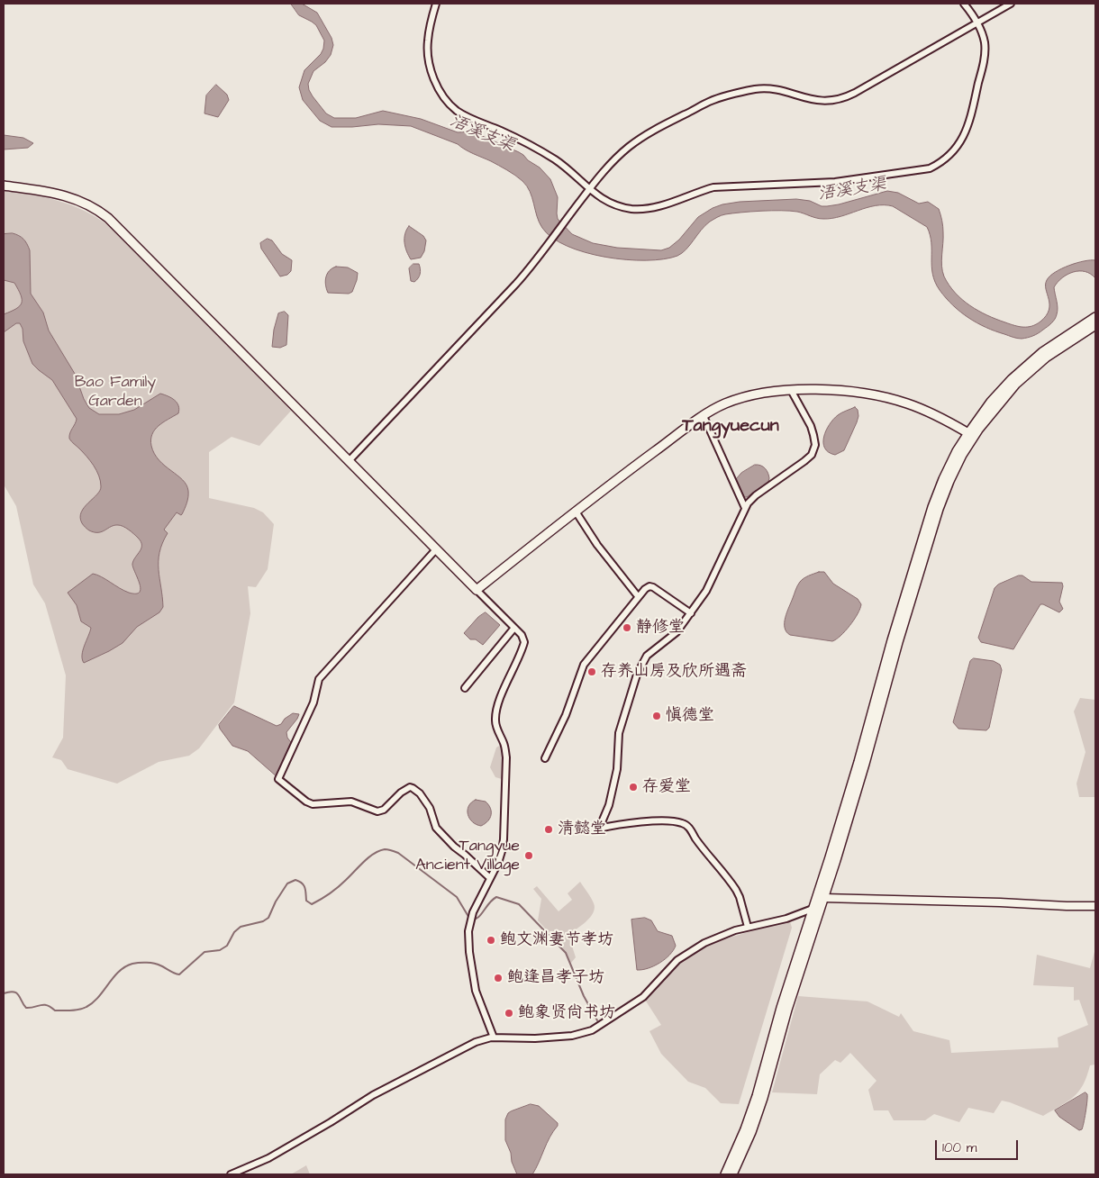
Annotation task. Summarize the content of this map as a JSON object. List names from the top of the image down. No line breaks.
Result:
{"districts":["Tangyuecun"],"water":["浯溪支渠"],"parks":["Bao Family Garden"],"places":["静修堂","存养山房及欣所遇斋","慎德堂","存爱堂","清懿堂","Tangyue Ancient Village","鲍文渊妻节孝坊","鲍逢昌孝子坊","鲍象贤尚书坊"],"scale_bar":"100 m"}
